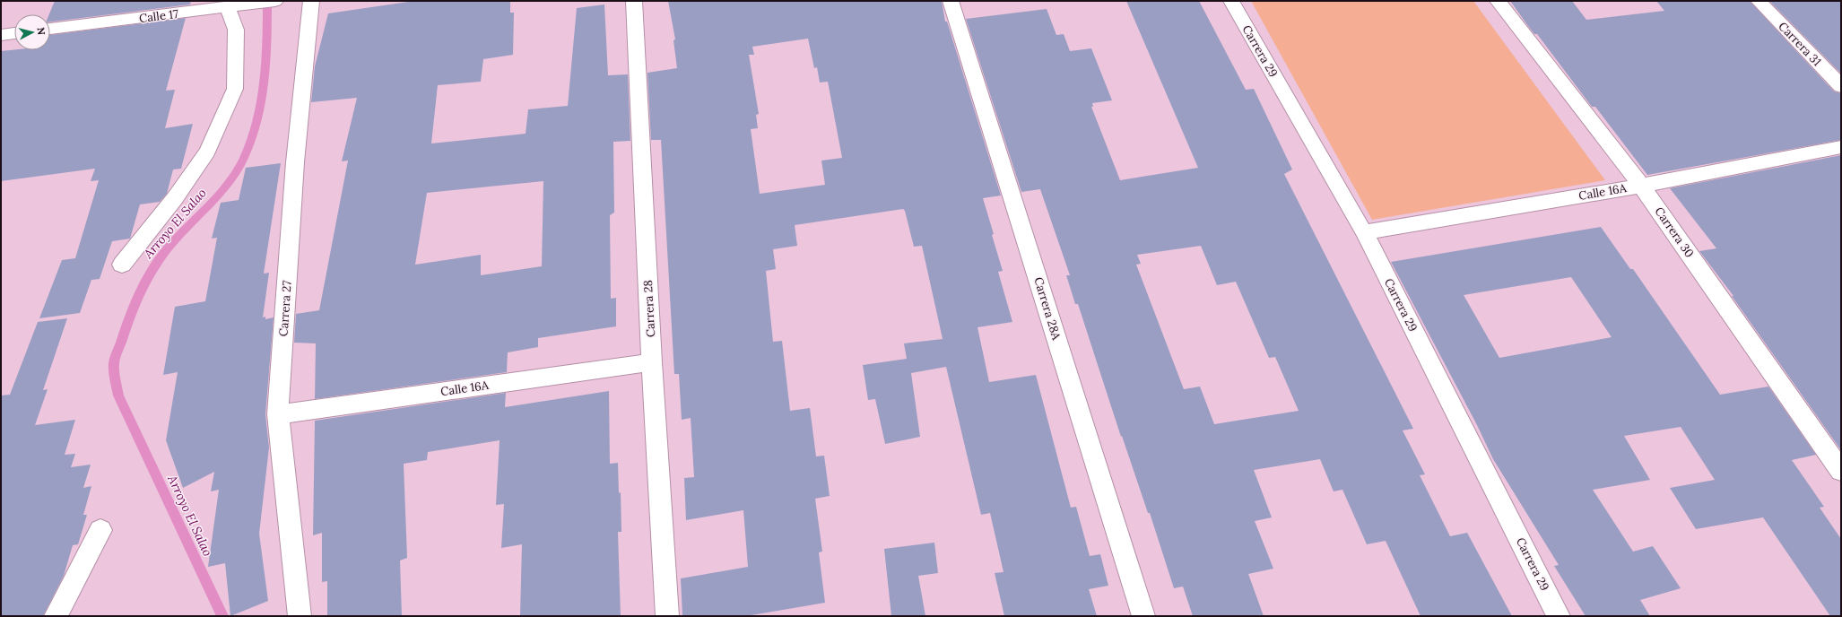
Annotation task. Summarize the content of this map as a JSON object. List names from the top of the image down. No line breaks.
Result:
{"streets":{"street":["Calle 17","Carrera 31","Carrera 29","Calle 16A","Carrera 30","Carrera 27","Carrera 28","Carrera 28A"]},"crossings":[["Carrera 29","Calle 16A"],["Calle 16A","Carrera 30"],["Calle 16A","Carrera 27"],["Calle 16A","Carrera 28"]],"water":["Arroyo El Salao"],"north":"right"}
